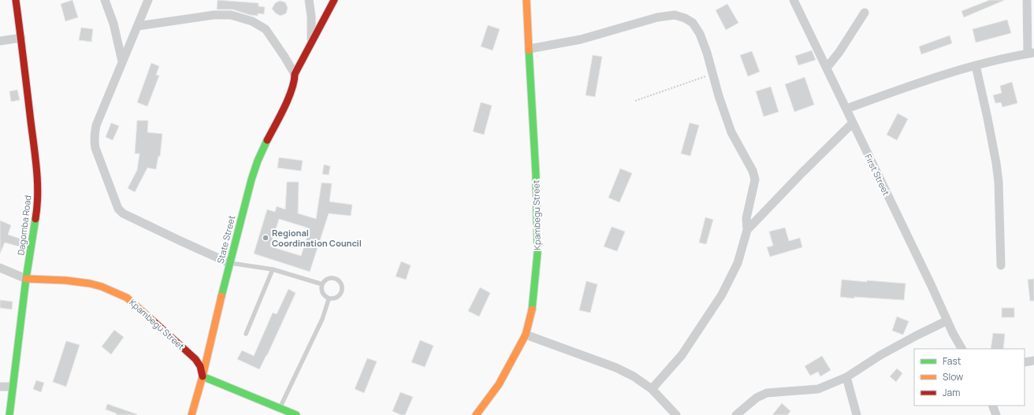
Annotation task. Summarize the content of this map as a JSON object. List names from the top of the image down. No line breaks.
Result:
{"streets":{"street":["First Street","Kpambegu Street","Dagomba Road","State Street"]},"crossings":[["Kpambegu Street","Dagomba Road"],["Kpambegu Street","State Street"]],"places":["Regional Coordination Council"],"legend":["Fast","Slow","Jam"]}
